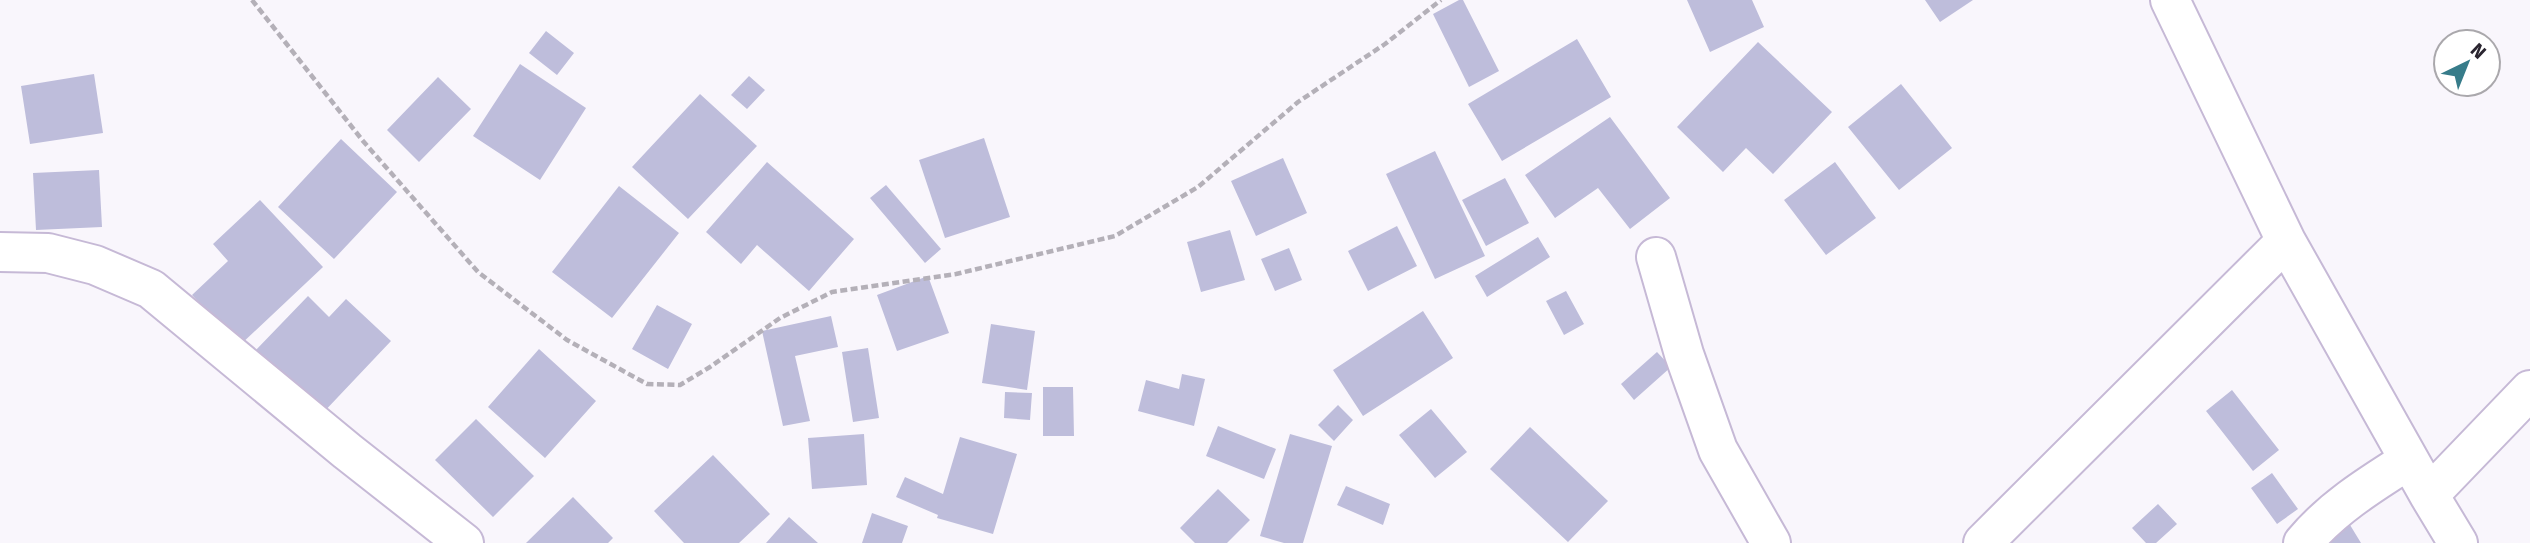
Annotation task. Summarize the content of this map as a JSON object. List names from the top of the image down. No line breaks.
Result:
{"north":"top right"}
